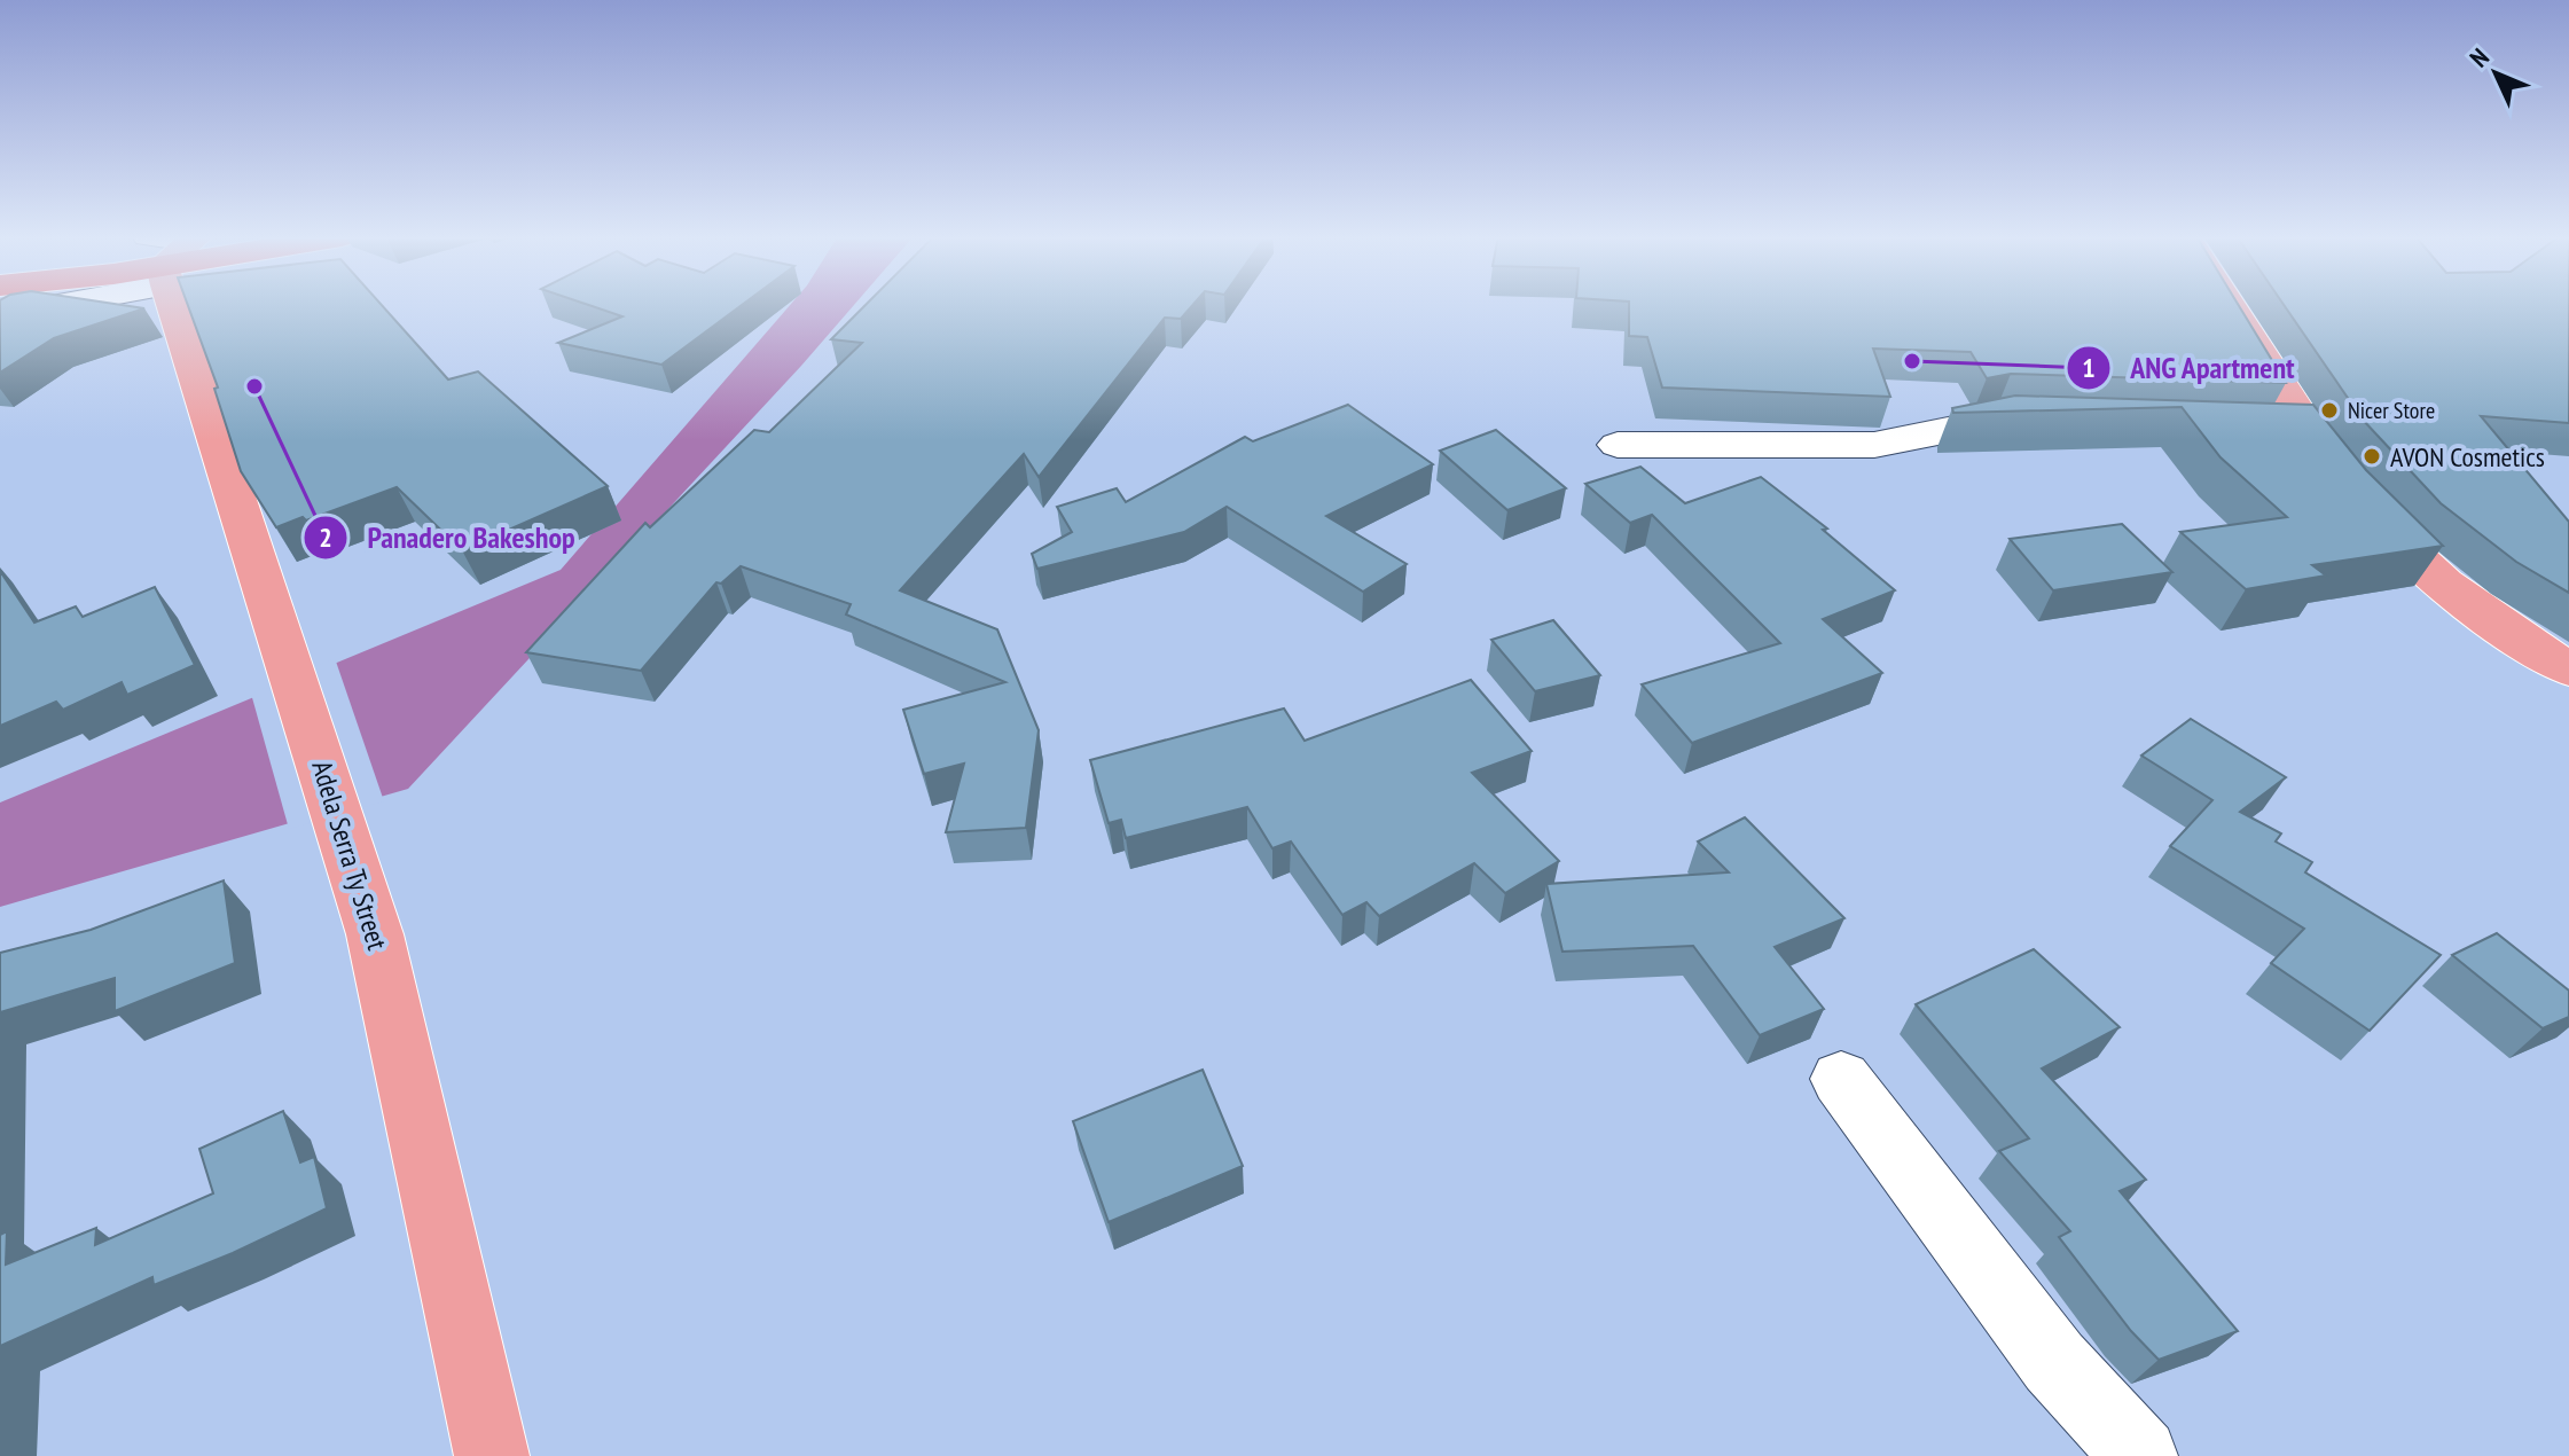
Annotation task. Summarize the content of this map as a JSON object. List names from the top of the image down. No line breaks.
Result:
{"streets":{"main road":["Adela Serra Ty Street"]},"places":["ANG Apartment","Panadero Bakeshop","Nicer Store","AVON Cosmetics"],"north":"top left"}
